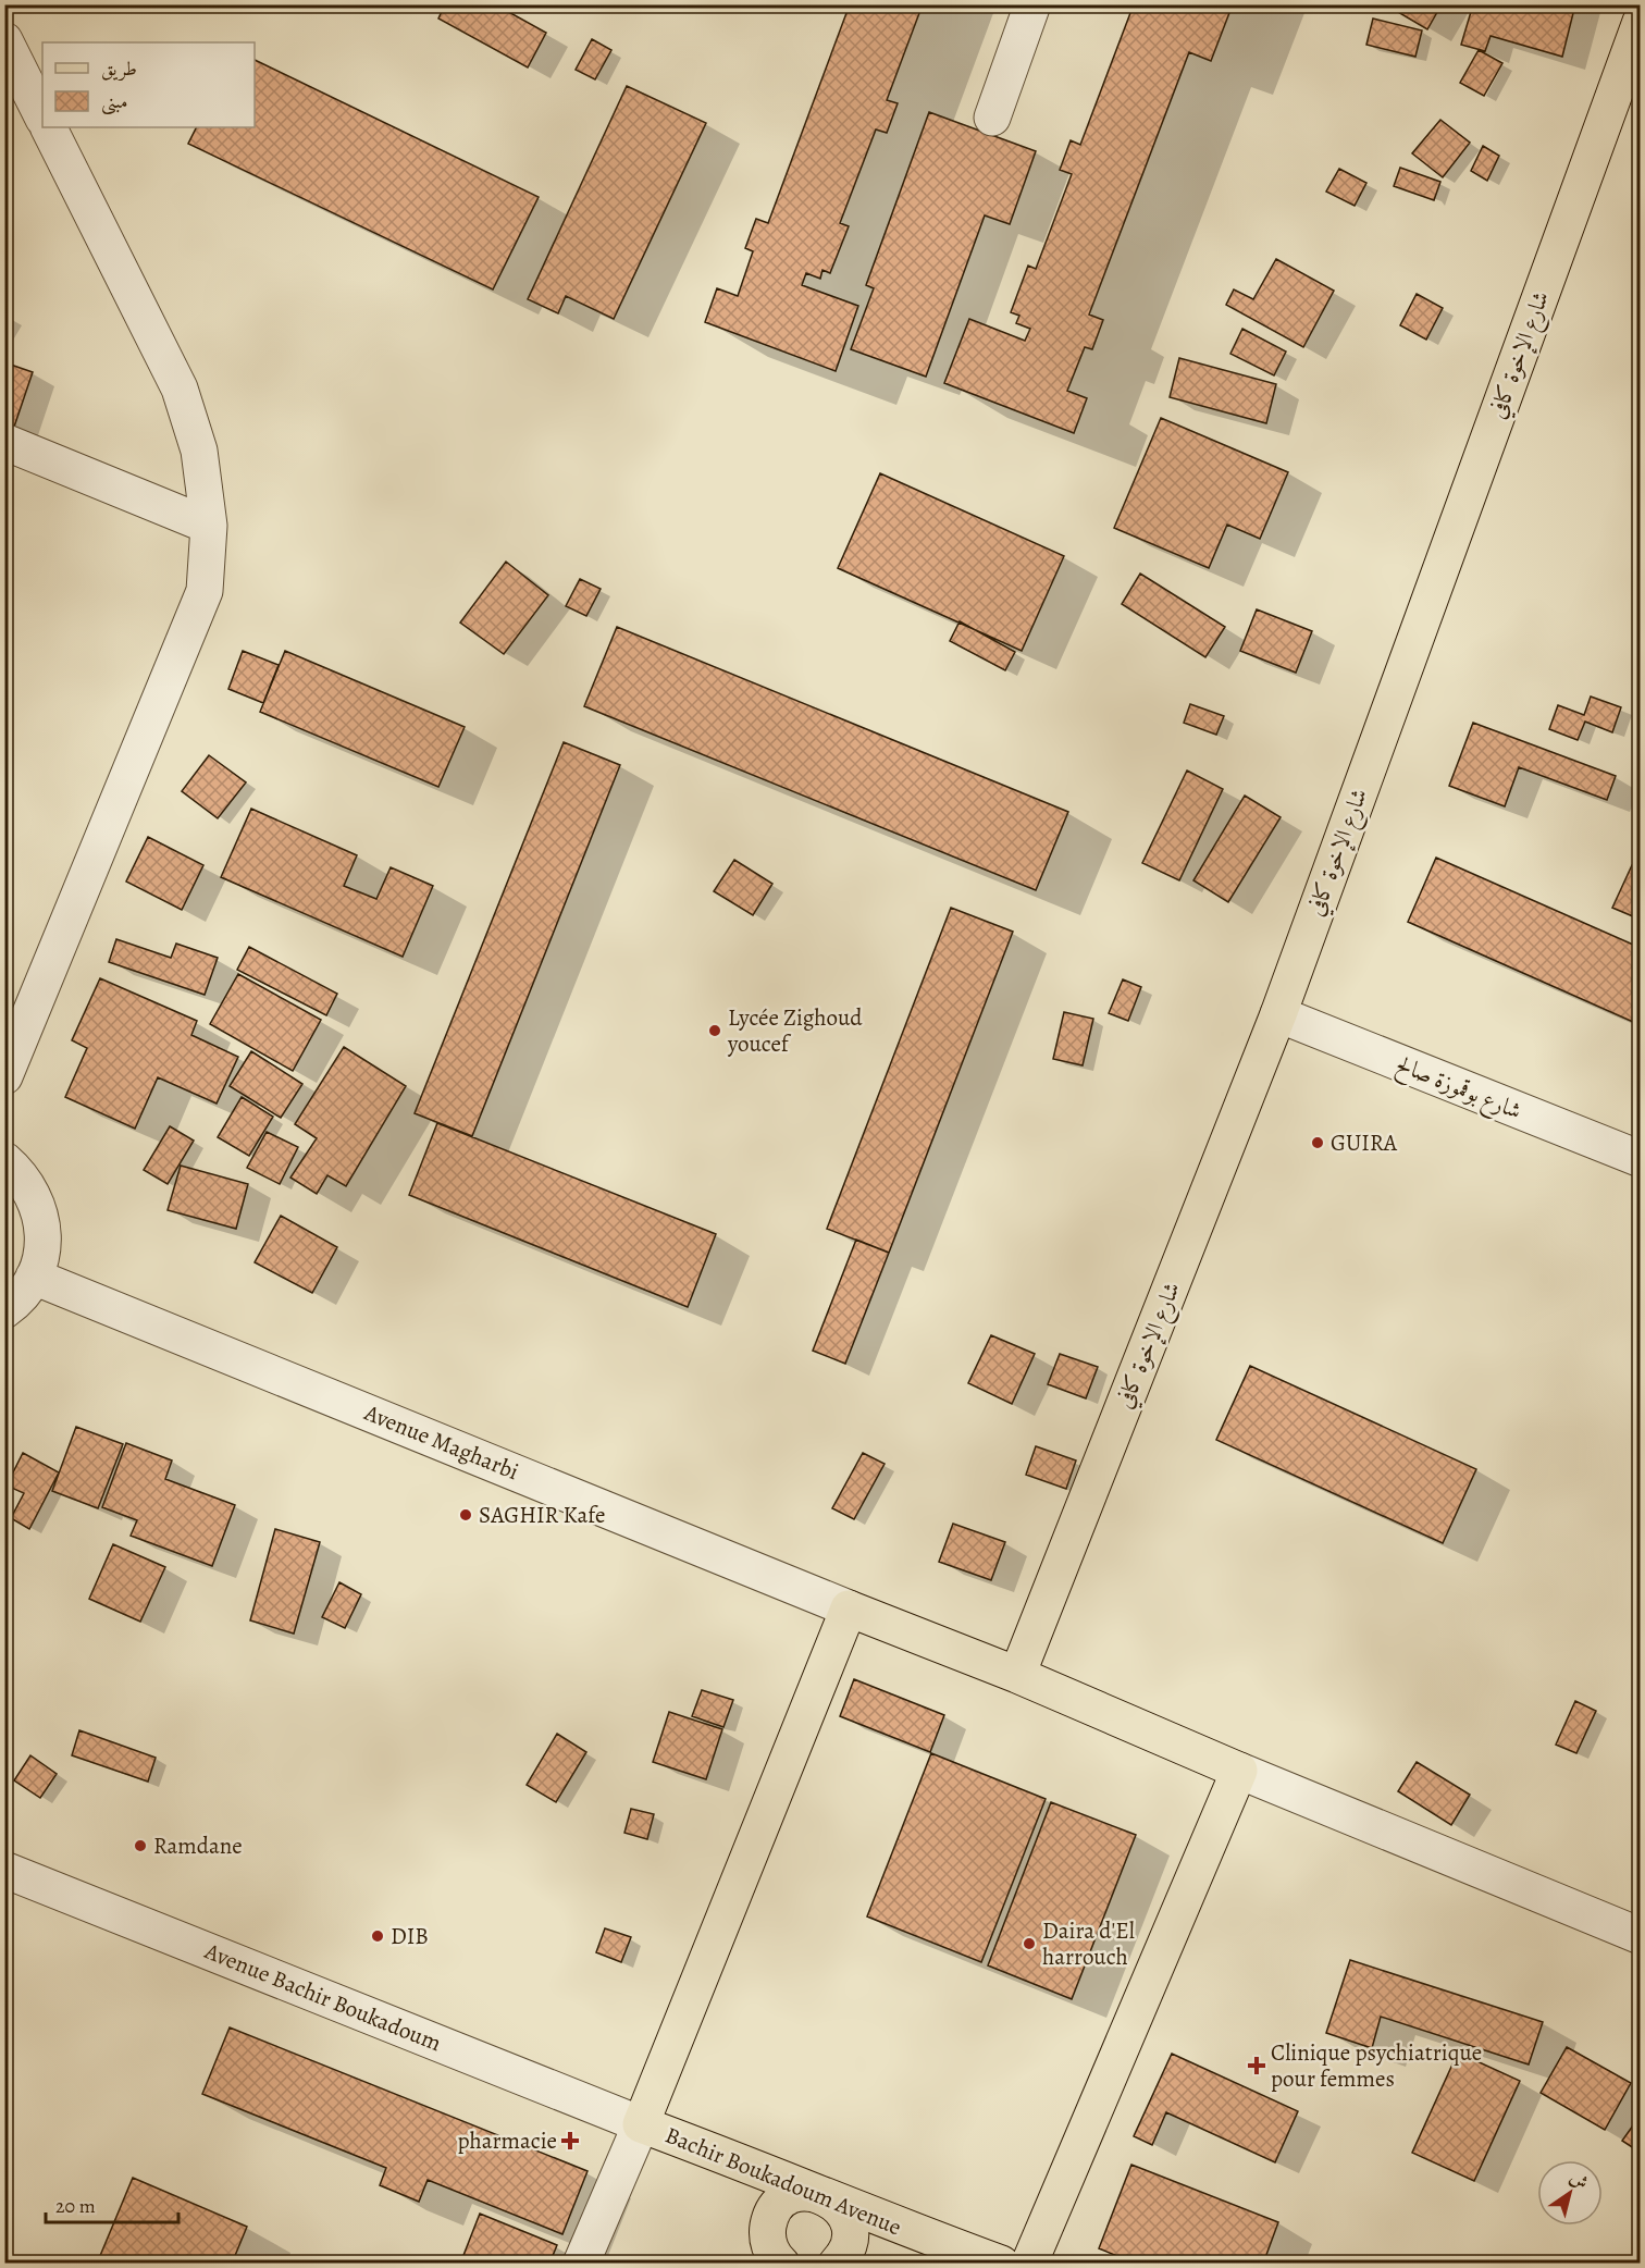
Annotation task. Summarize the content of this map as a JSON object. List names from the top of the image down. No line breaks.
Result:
{"streets":{"main road":["شارع الإخوة كافي","Bachir Boukadoum Avenue"],"street":["شارع بوقموزة صالح","Avenue Magharbi","Avenue Bachir Boukadoum"]},"crossings":[["شارع الإخوة كافي","شارع بوقموزة صالح"],["Avenue Bachir Boukadoum","Bachir Boukadoum Avenue"]],"places":{"other":["Lycée Zighoud youcef","GUIRA","SAGHIR Kafe","Ramdane","DIB","Daira d'El harrouch"],"health":["Clinique psychiatrique pour femmes","pharmacie"]},"legend":["طريق","مبنى"],"scale_bar":"20 m","north":"top right"}
